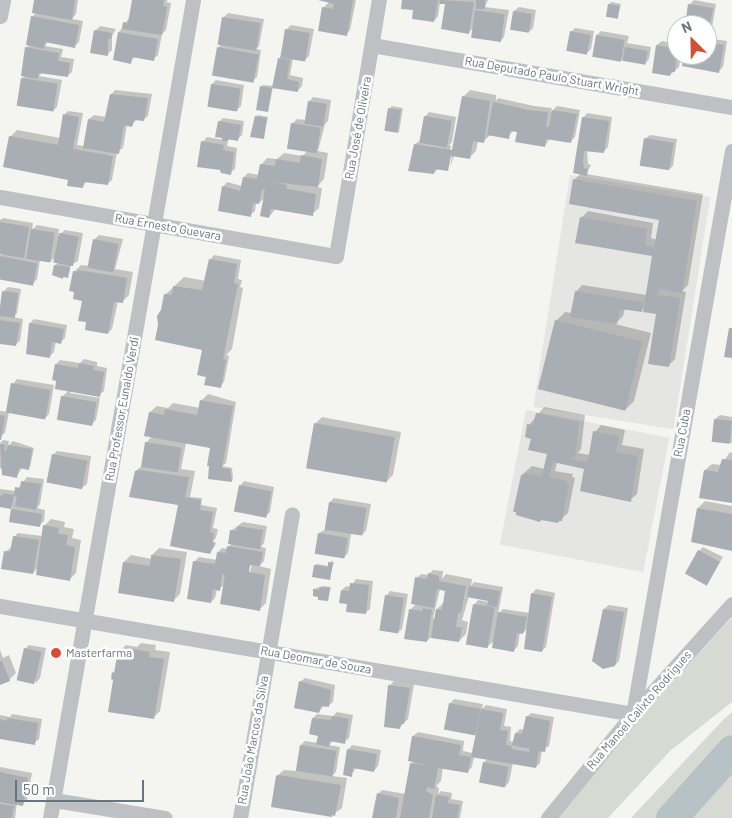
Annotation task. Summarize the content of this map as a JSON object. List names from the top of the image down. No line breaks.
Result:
{"streets":{"street":["Rua Deputado Paulo Stuart Wright","Rua José de Oliveira","Rua Ernesto Guevara","Rua Professor Eunaldo Verdi","Rua Cuba","Rua Deomar de Souza","Rua Manoel Calixto Rodrigues","Rua João Marcos da Silva"]},"crossings":[["Rua Deputado Paulo Stuart Wright","Rua José de Oliveira"],["Rua José de Oliveira","Rua Ernesto Guevara"],["Rua Ernesto Guevara","Rua Professor Eunaldo Verdi"],["Rua Professor Eunaldo Verdi","Rua Deomar de Souza"],["Rua Cuba","Rua Deomar de Souza"],["Rua Cuba","Rua Manoel Calixto Rodrigues"],["Rua Deomar de Souza","Rua Manoel Calixto Rodrigues"],["Rua Deomar de Souza","Rua João Marcos da Silva"]],"places":["Masterfarma"],"scale_bar":"50 m","north":"top left"}
